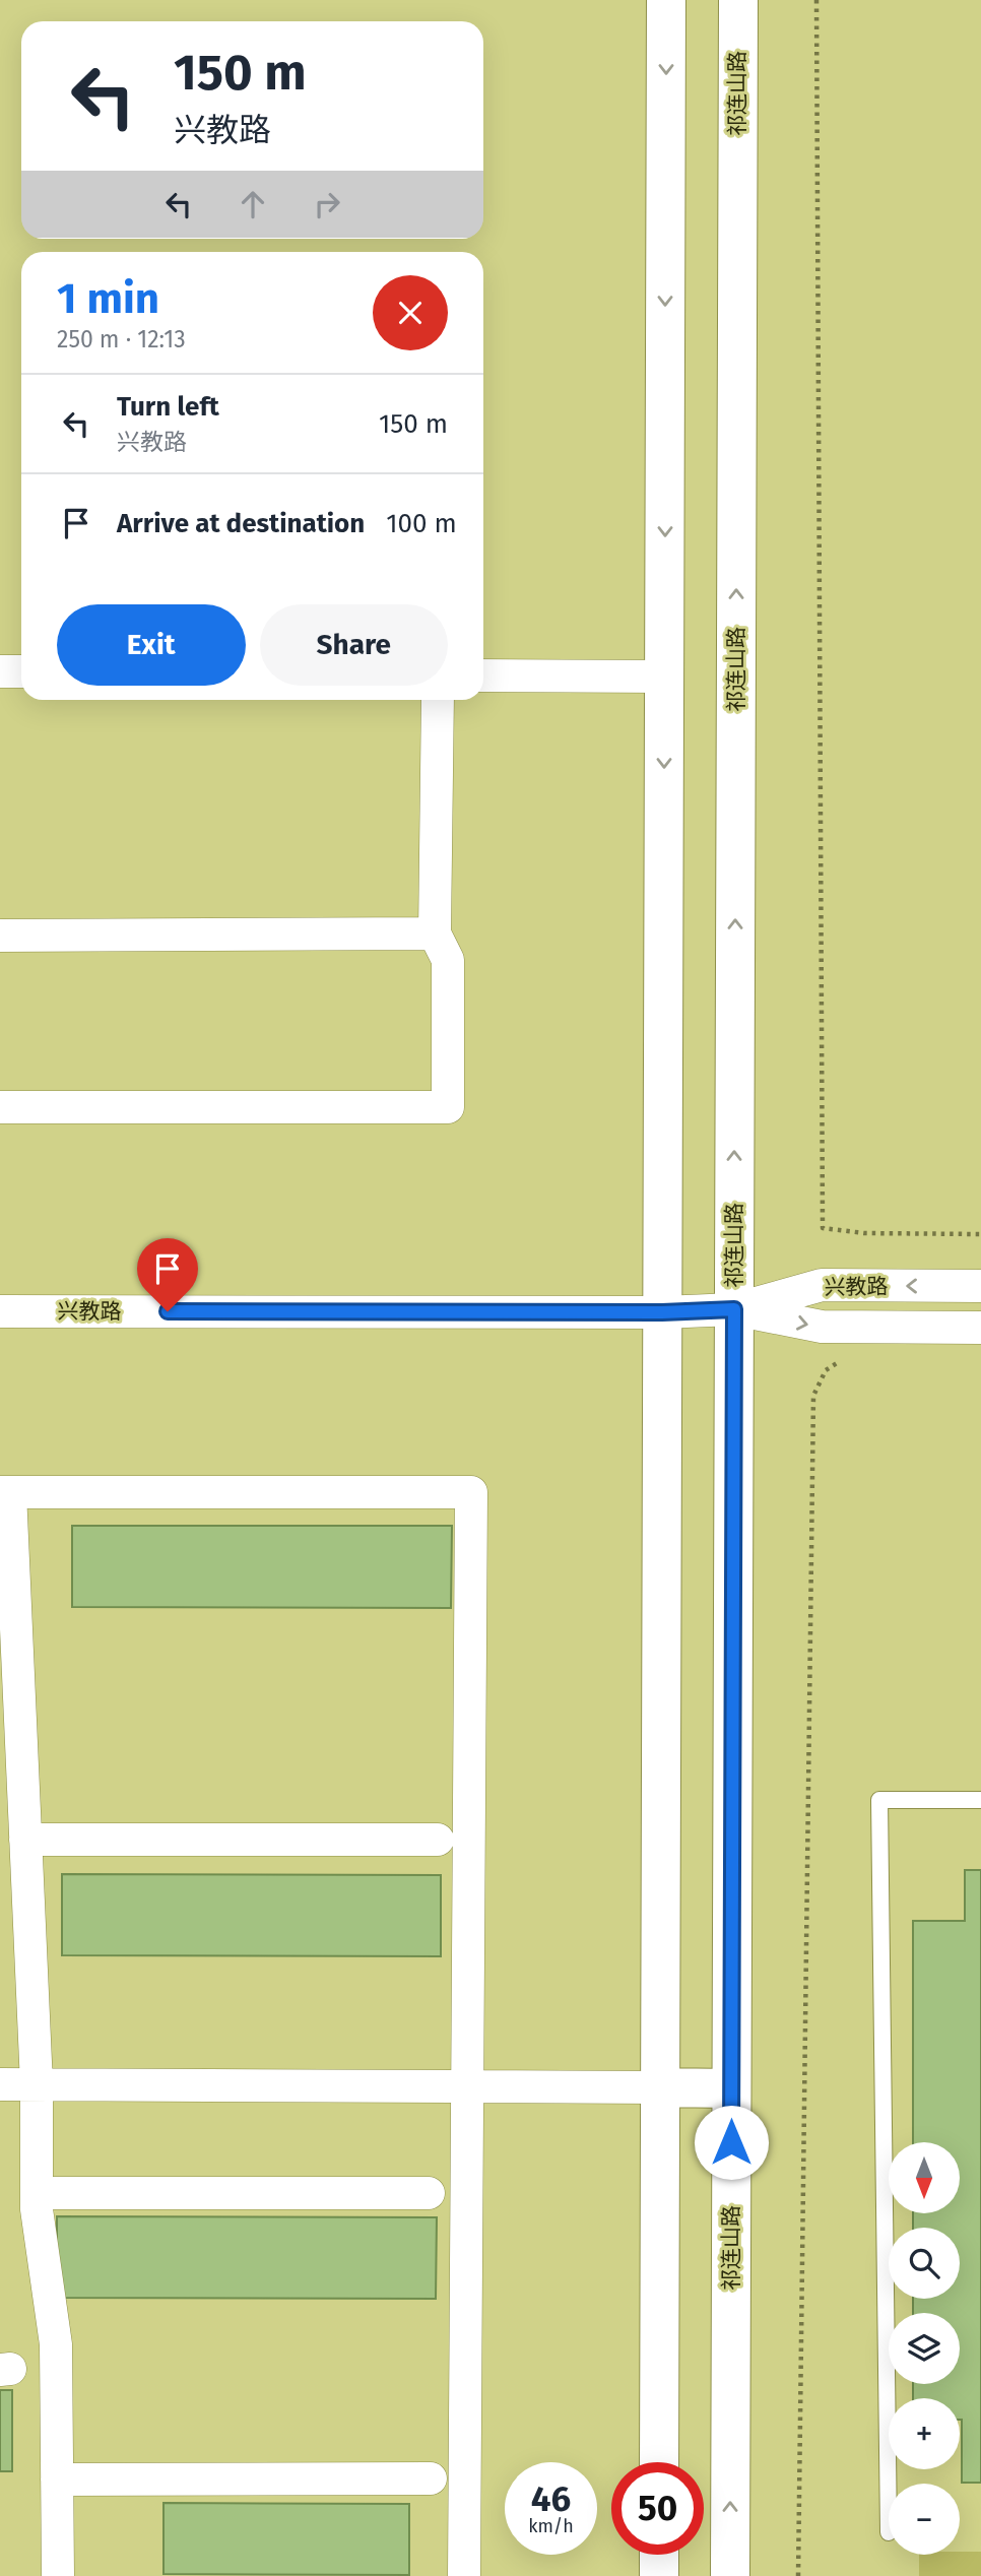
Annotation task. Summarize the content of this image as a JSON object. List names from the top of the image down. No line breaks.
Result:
{"streets":{"main road":["祁连山路"],"street":["兴教路"]},"crossings":[["祁连山路","兴教路"]],"north":"bottom","page":{"turn":["150 m","兴教路"],"heading":["1 min","250 m · 12:13"],"list":[{"name":"Turn left","note":"兴教路","value":"150 m"},{"name":"Arrive at destination","value":"100 m"}],"buttons":["Exit","Share"],"map_buttons":["+","−"],"speed":"46 km/h","limit":"50"}}
